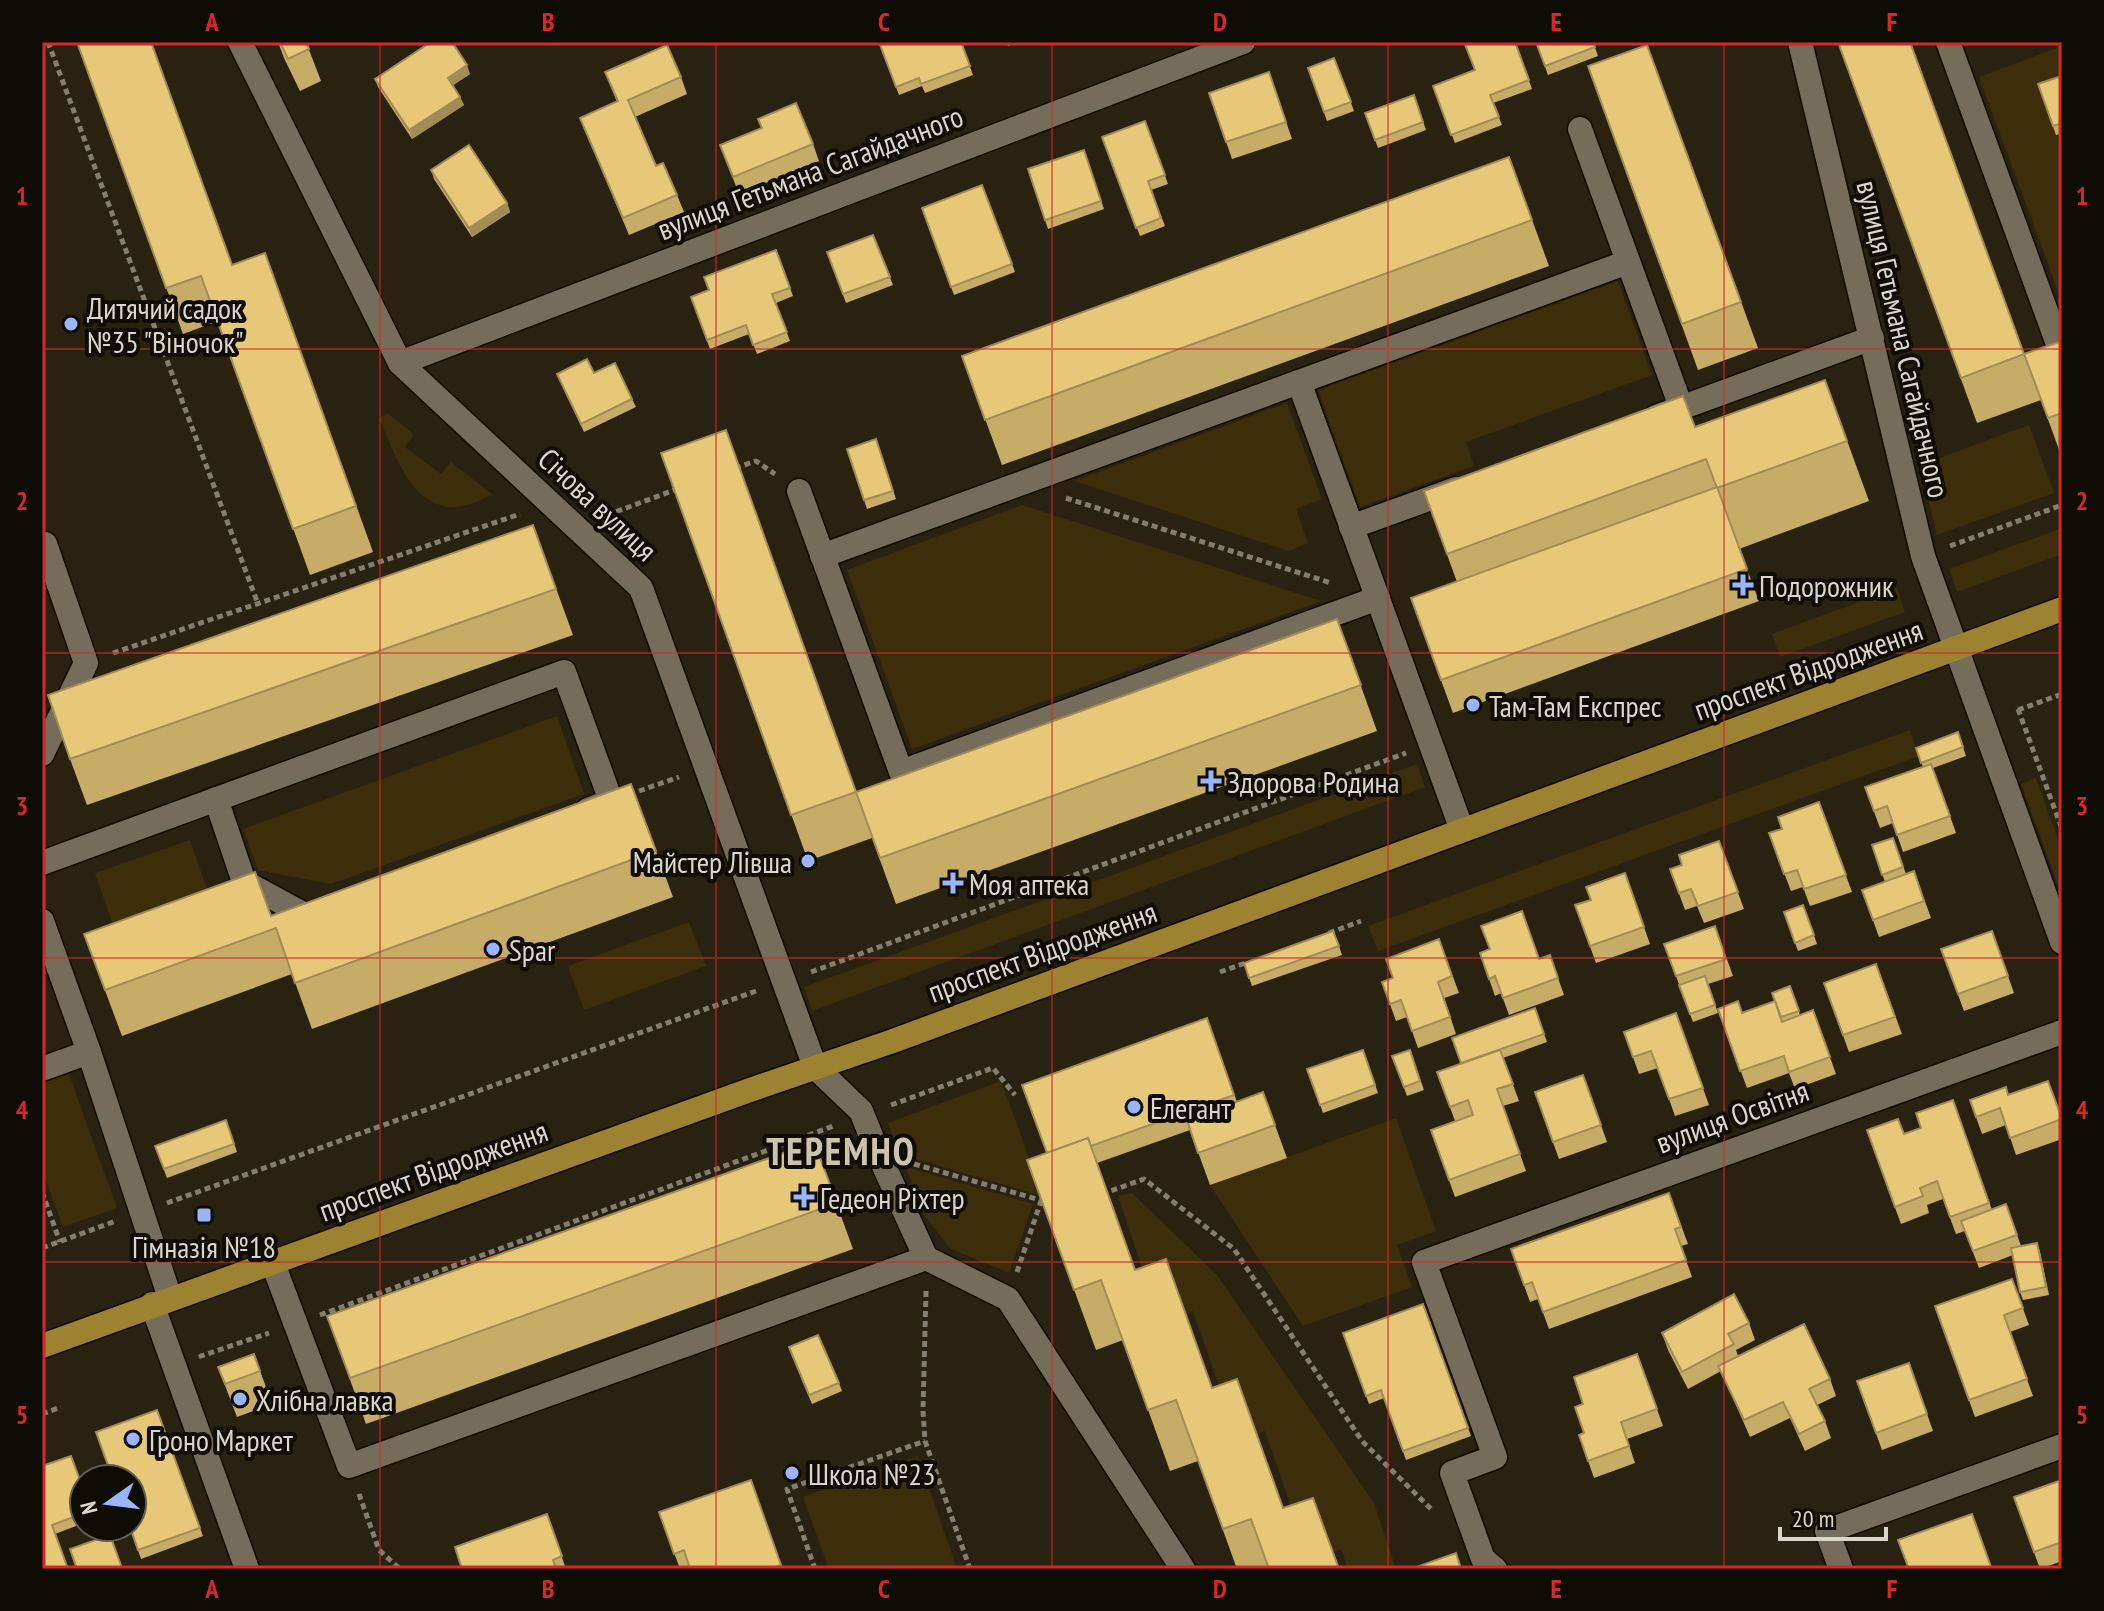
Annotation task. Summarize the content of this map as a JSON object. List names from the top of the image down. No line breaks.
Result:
{"streets":{"main road":["проспект Відродження"],"street":["вулиця Гетьмана Сагайдачного","Січова вулиця","вулиця Освітня"]},"crossings":[["вулиця Гетьмана Сагайдачного","Січова вулиця"],["вулиця Гетьмана Сагайдачного","проспект Відродження"],["Січова вулиця","проспект Відродження"]],"districts":["ТЕРЕМНО"],"places":{"other":["Дитячий садок №35 \"Віночок\"","Там-Там Експрес","Майстер Лівша","Spar","Елегант","Хлібна лавка","Гроно Маркет","Школа №23"],"health":["Подорожник","Здорова Родина","Моя аптека","Гедеон Ріхтер"],"transit":["Гімназія №18"]},"scale_bar":"20 m","north":"left","grid":{"columns":["A","B","C","D","E","F"],"rows":["1","2","3","4","5"]}}
